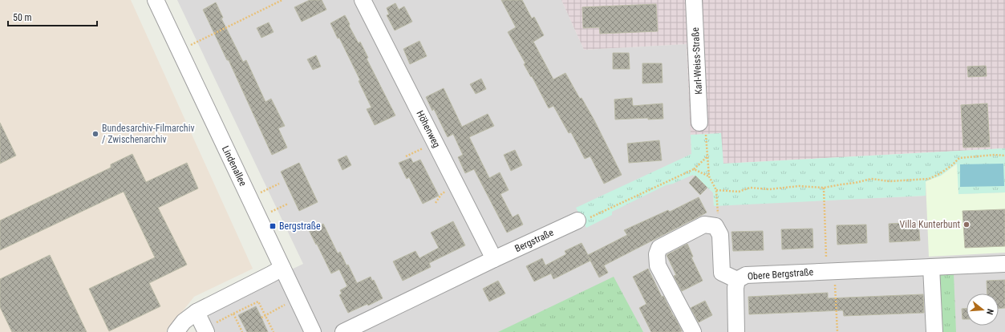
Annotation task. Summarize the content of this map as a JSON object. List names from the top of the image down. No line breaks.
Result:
{"streets":{"street":["Karl-Weiss-Straße","Höhenweg","Lindenallee","Bergstraße","Obere Bergstraße"]},"crossings":[["Höhenweg","Bergstraße"]],"places":{"other":["Bundesarchiv-Filmarchiv / Zwischenarchiv","Villa Kunterbunt"],"transit":["Bergstraße"]},"scale_bar":"50 m","north":"right"}
